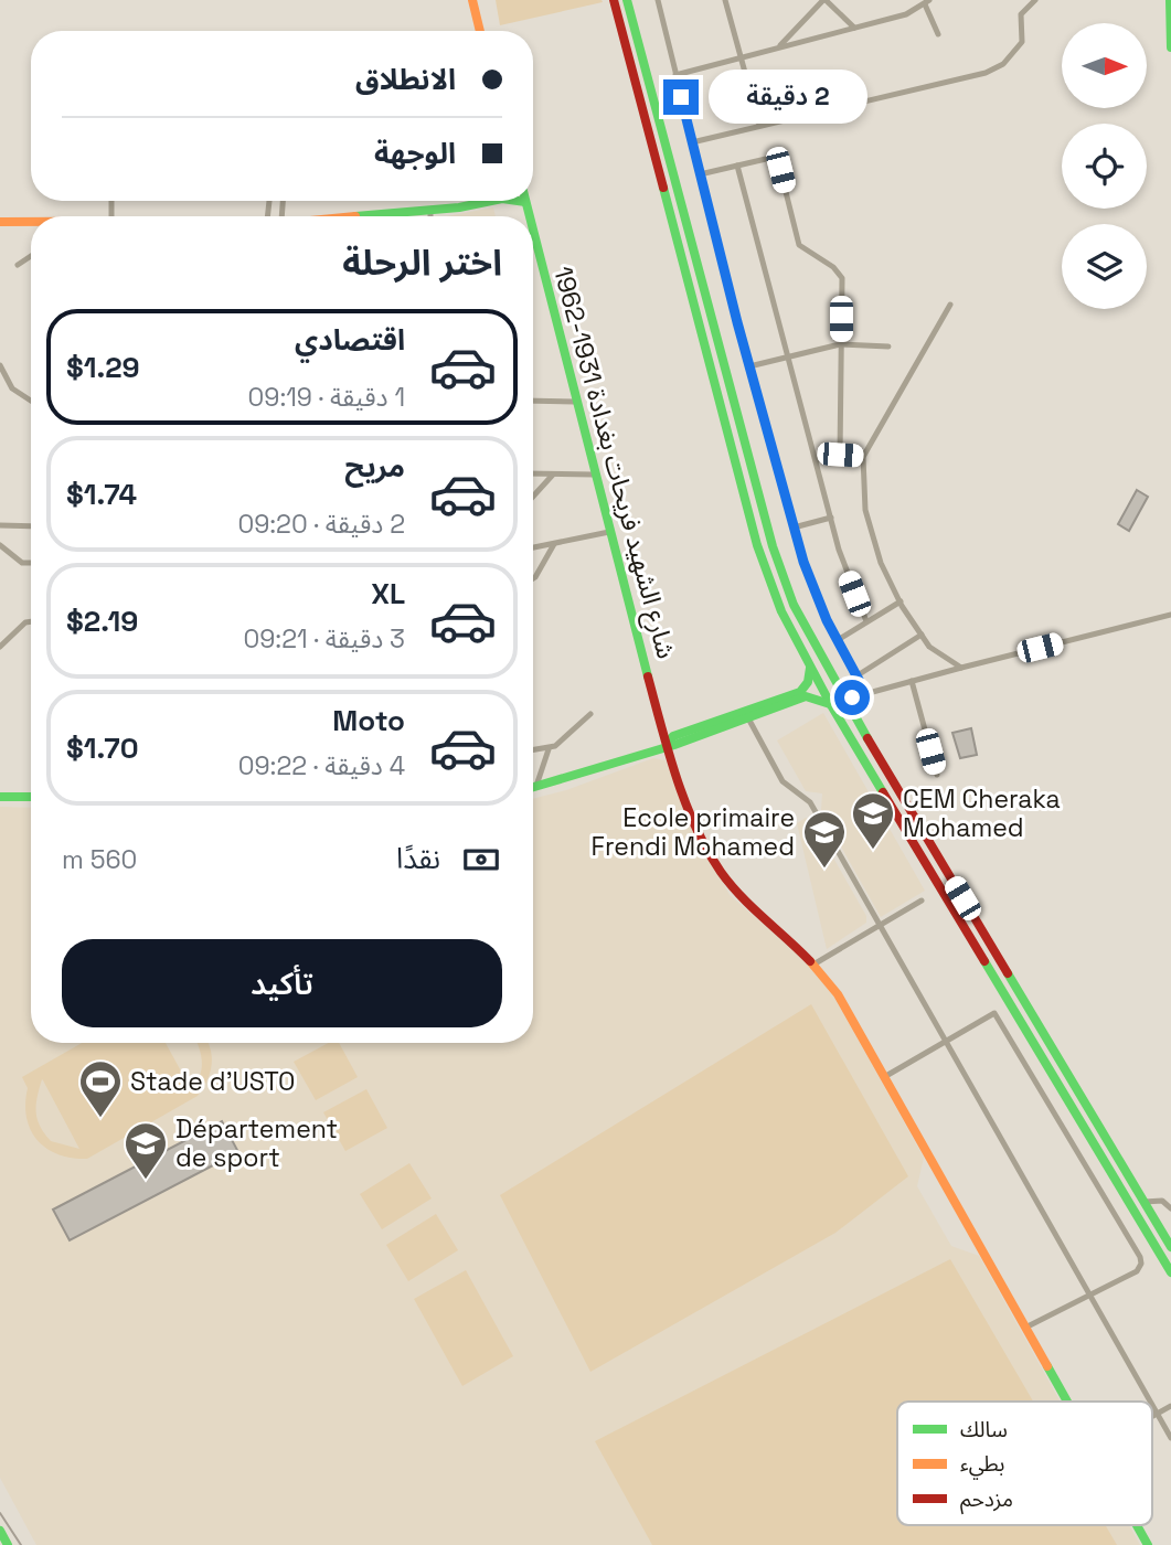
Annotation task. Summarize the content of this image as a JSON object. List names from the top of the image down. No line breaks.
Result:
{"streets":{"main road":["شارع الشهيد فريحات بغدادة 1931-1962"]},"places":{"school or university":["CEM Cheraka Mohamed","Ecole primaire Frendi Mohamed","Département de sport"],"sports":["Stade d'USTO"]},"legend":["سالك","بطيء","مزدحم"],"north":"right","page":{"banner":["الانطلاق","الوجهة"],"bubble":"2 دقيقة","heading":"اختر الرحلة","list":[{"name":"اقتصادي","note":"1 دقيقة · 09:19","value":"$1.29"},{"name":"مريح","note":"2 دقيقة · 09:20","value":"$1.74"},{"name":"XL","note":"3 دقيقة · 09:21","value":"$2.19"},{"name":"Moto","note":"4 دقيقة · 09:22","value":"$1.70"}],"pay":["نقدًا","560 m"],"buttons":"تأكيد"}}
